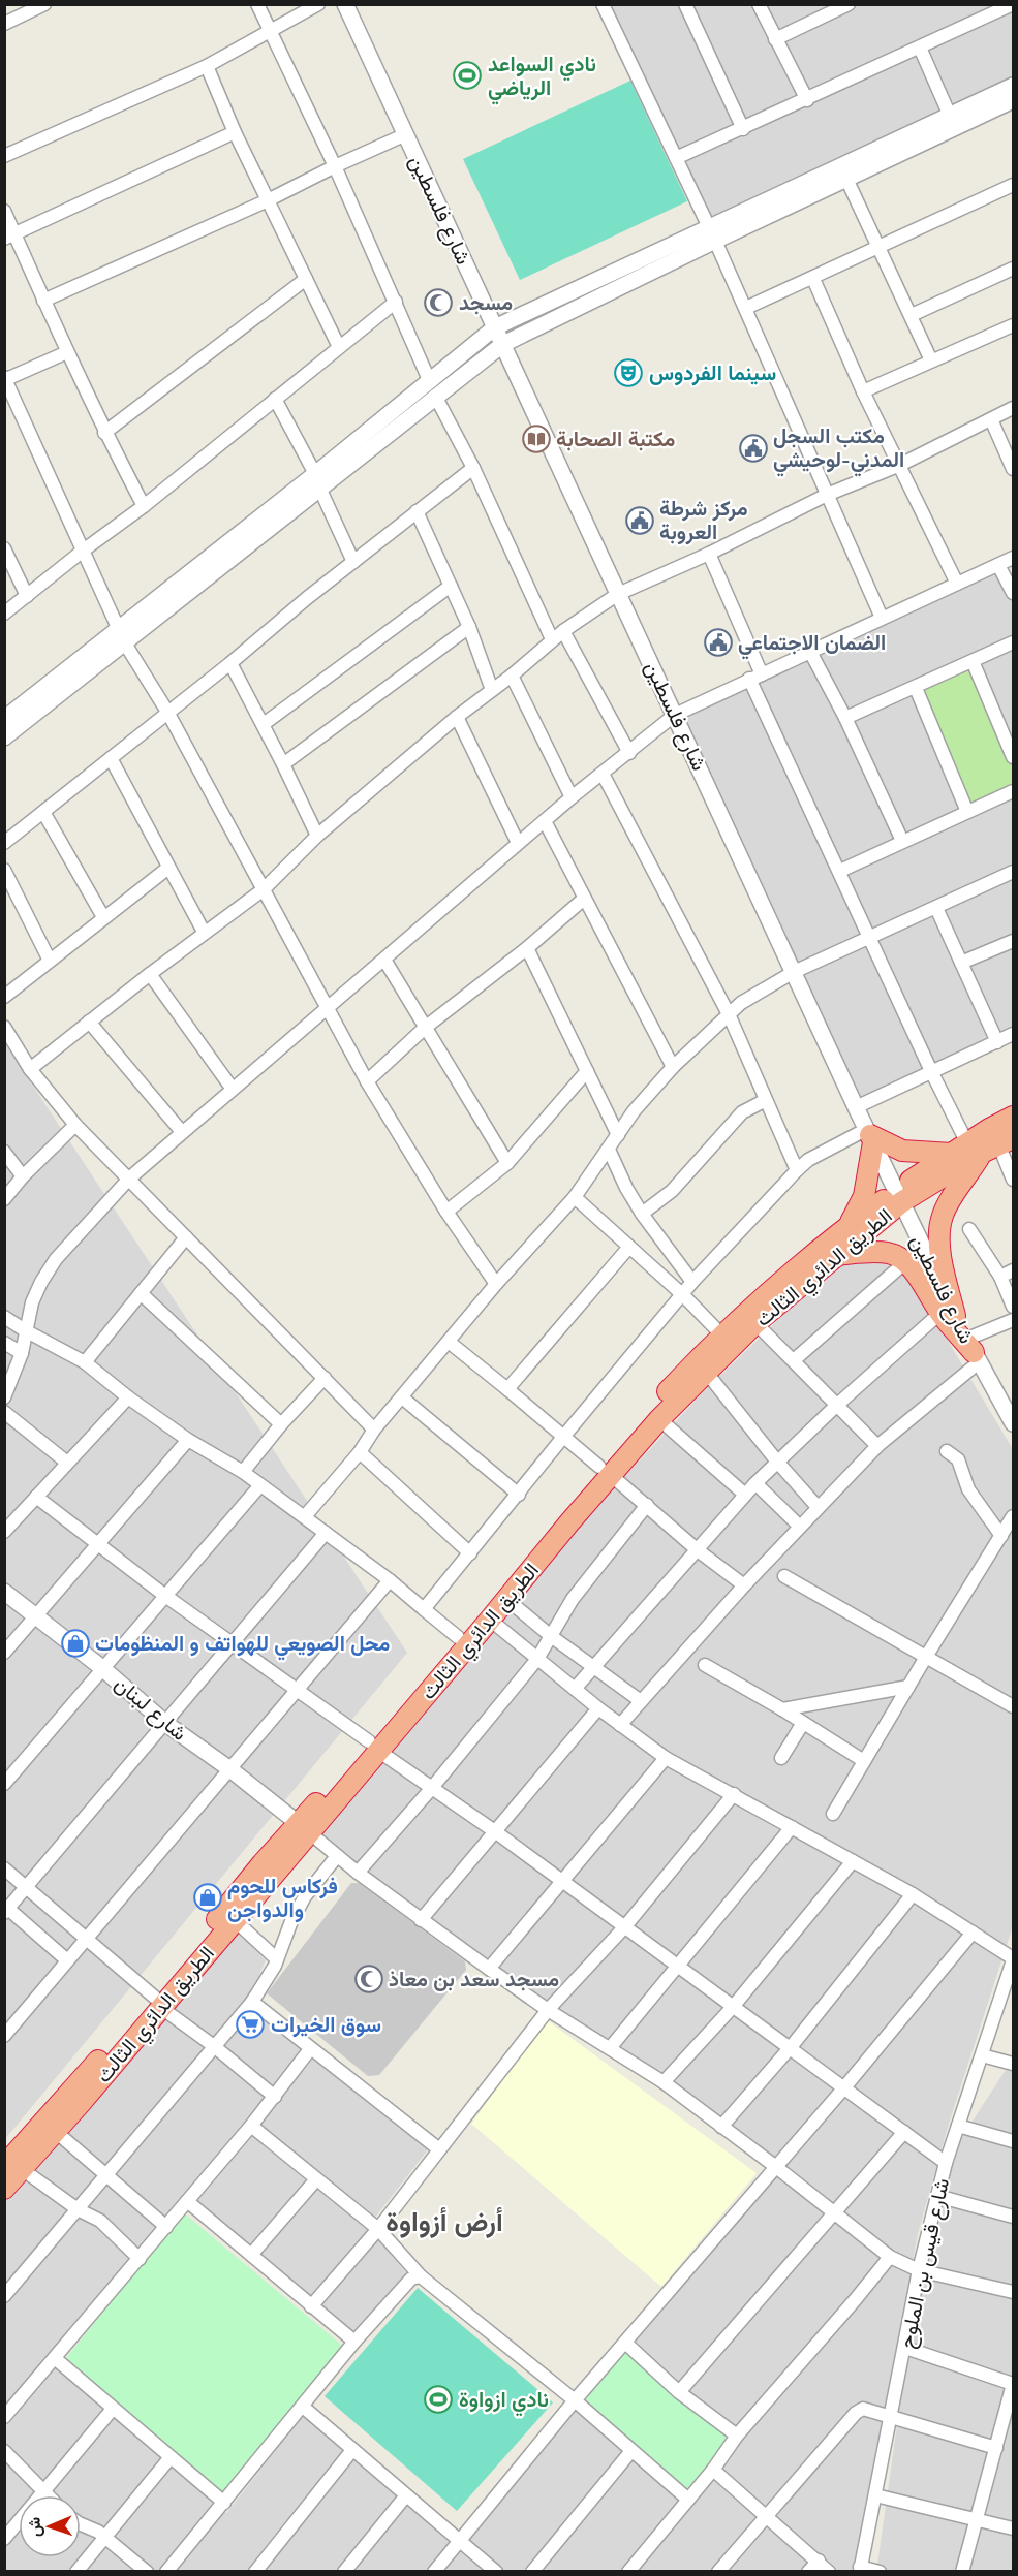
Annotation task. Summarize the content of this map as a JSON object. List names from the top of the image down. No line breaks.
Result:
{"streets":{"highway":["الطريق الدائري الثالث"],"street":["شارع فلسطين","شارع لبنان","شارع قيس بن الملوح"]},"crossings":[["شارع فلسطين","الطريق الدائري الثالث"],["الطريق الدائري الثالث","شارع لبنان"]],"districts":["أرض أزواوة"],"places":{"sports":["نادي السواعد الرياضي","نادي ازواوة"],"mosque":["مسجد","مسجد سعد بن معاذ"],"theatre":["سينما الفردوس"],"library":["مكتبة الصحابة"],"public building":["مكتب السجل المدني-لوحيشي","مركز شرطة العروبة","الضمان الاجتماعي"],"shop":["محل الصويعي للهواتف و المنظومات","فركاس للحوم والدواجن"],"supermarket":["سوق الخيرات"]},"north":"left"}
